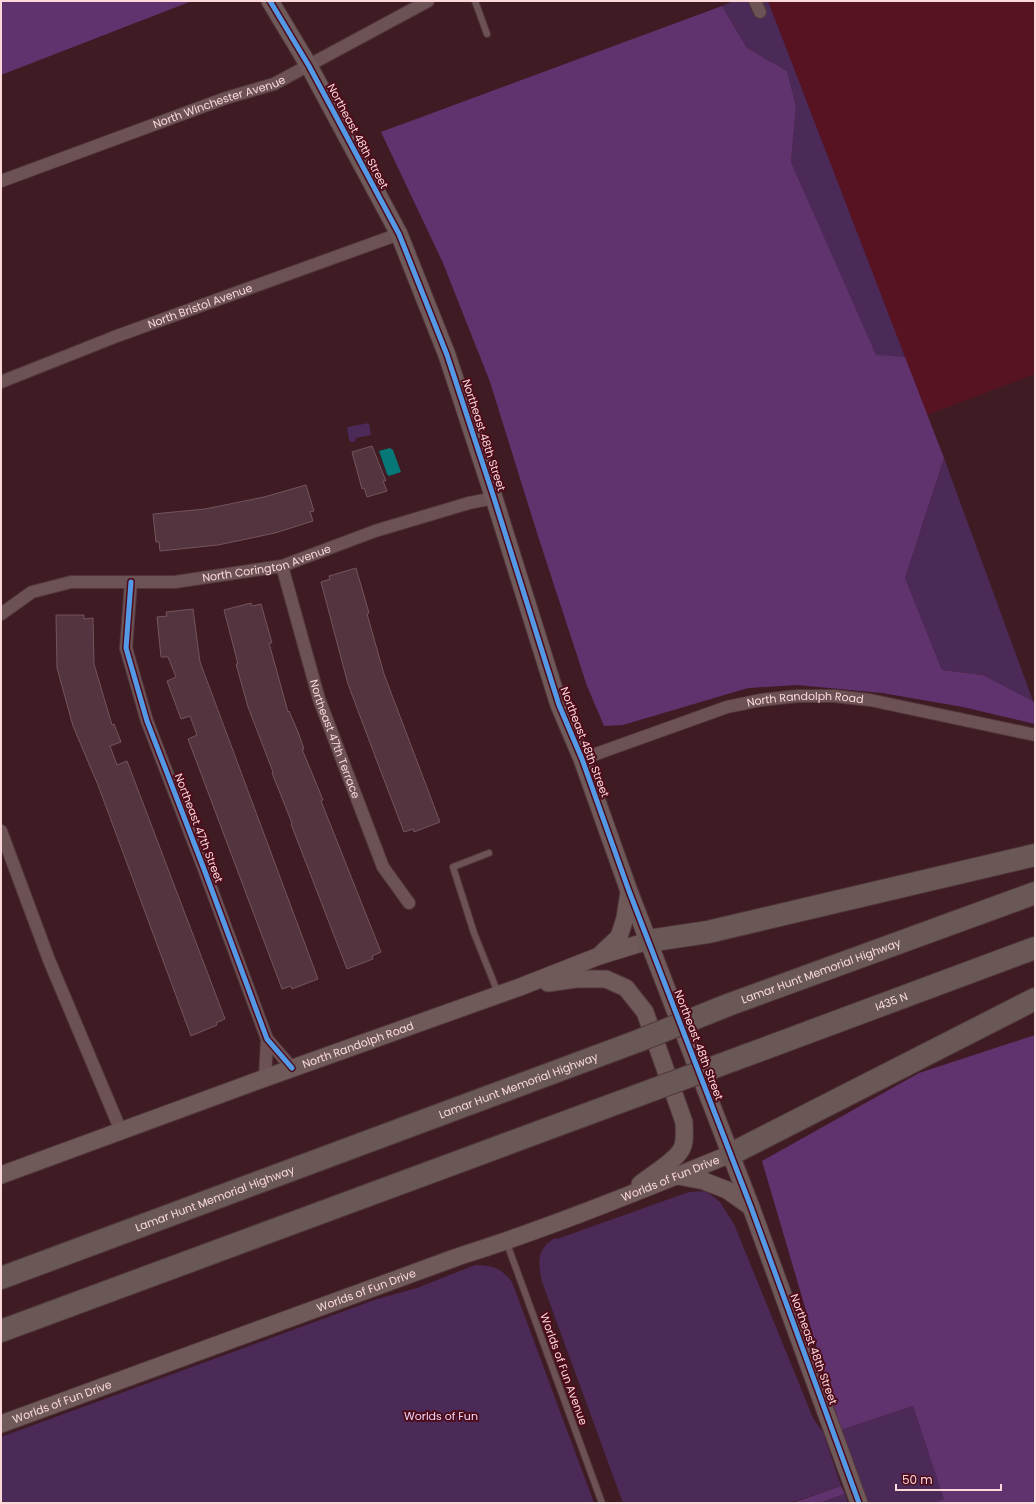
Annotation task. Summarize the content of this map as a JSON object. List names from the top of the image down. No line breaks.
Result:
{"streets":{"highway":["Lamar Hunt Memorial Highway","I435 N"],"main road":["Northeast 48th Street","North Randolph Road","Worlds of Fun Drive"],"street":["North Winchester Avenue","North Bristol Avenue","North Corington Avenue","Northeast 47th Terrace","Northeast 47th Street"],"lane":["Worlds of Fun Avenue"]},"crossings":[["North Winchester Avenue","Northeast 48th Street"],["Northeast 48th Street","North Bristol Avenue"],["Northeast 48th Street","North Corington Avenue"],["Northeast 48th Street","North Randolph Road"],["Northeast 48th Street","Worlds of Fun Drive"],["North Corington Avenue","Northeast 47th Terrace"],["North Corington Avenue","Northeast 47th Street"],["North Randolph Road","Northeast 47th Street"],["Worlds of Fun Drive","Worlds of Fun Avenue"]],"parks":["Worlds of Fun"],"scale_bar":"50 m"}
